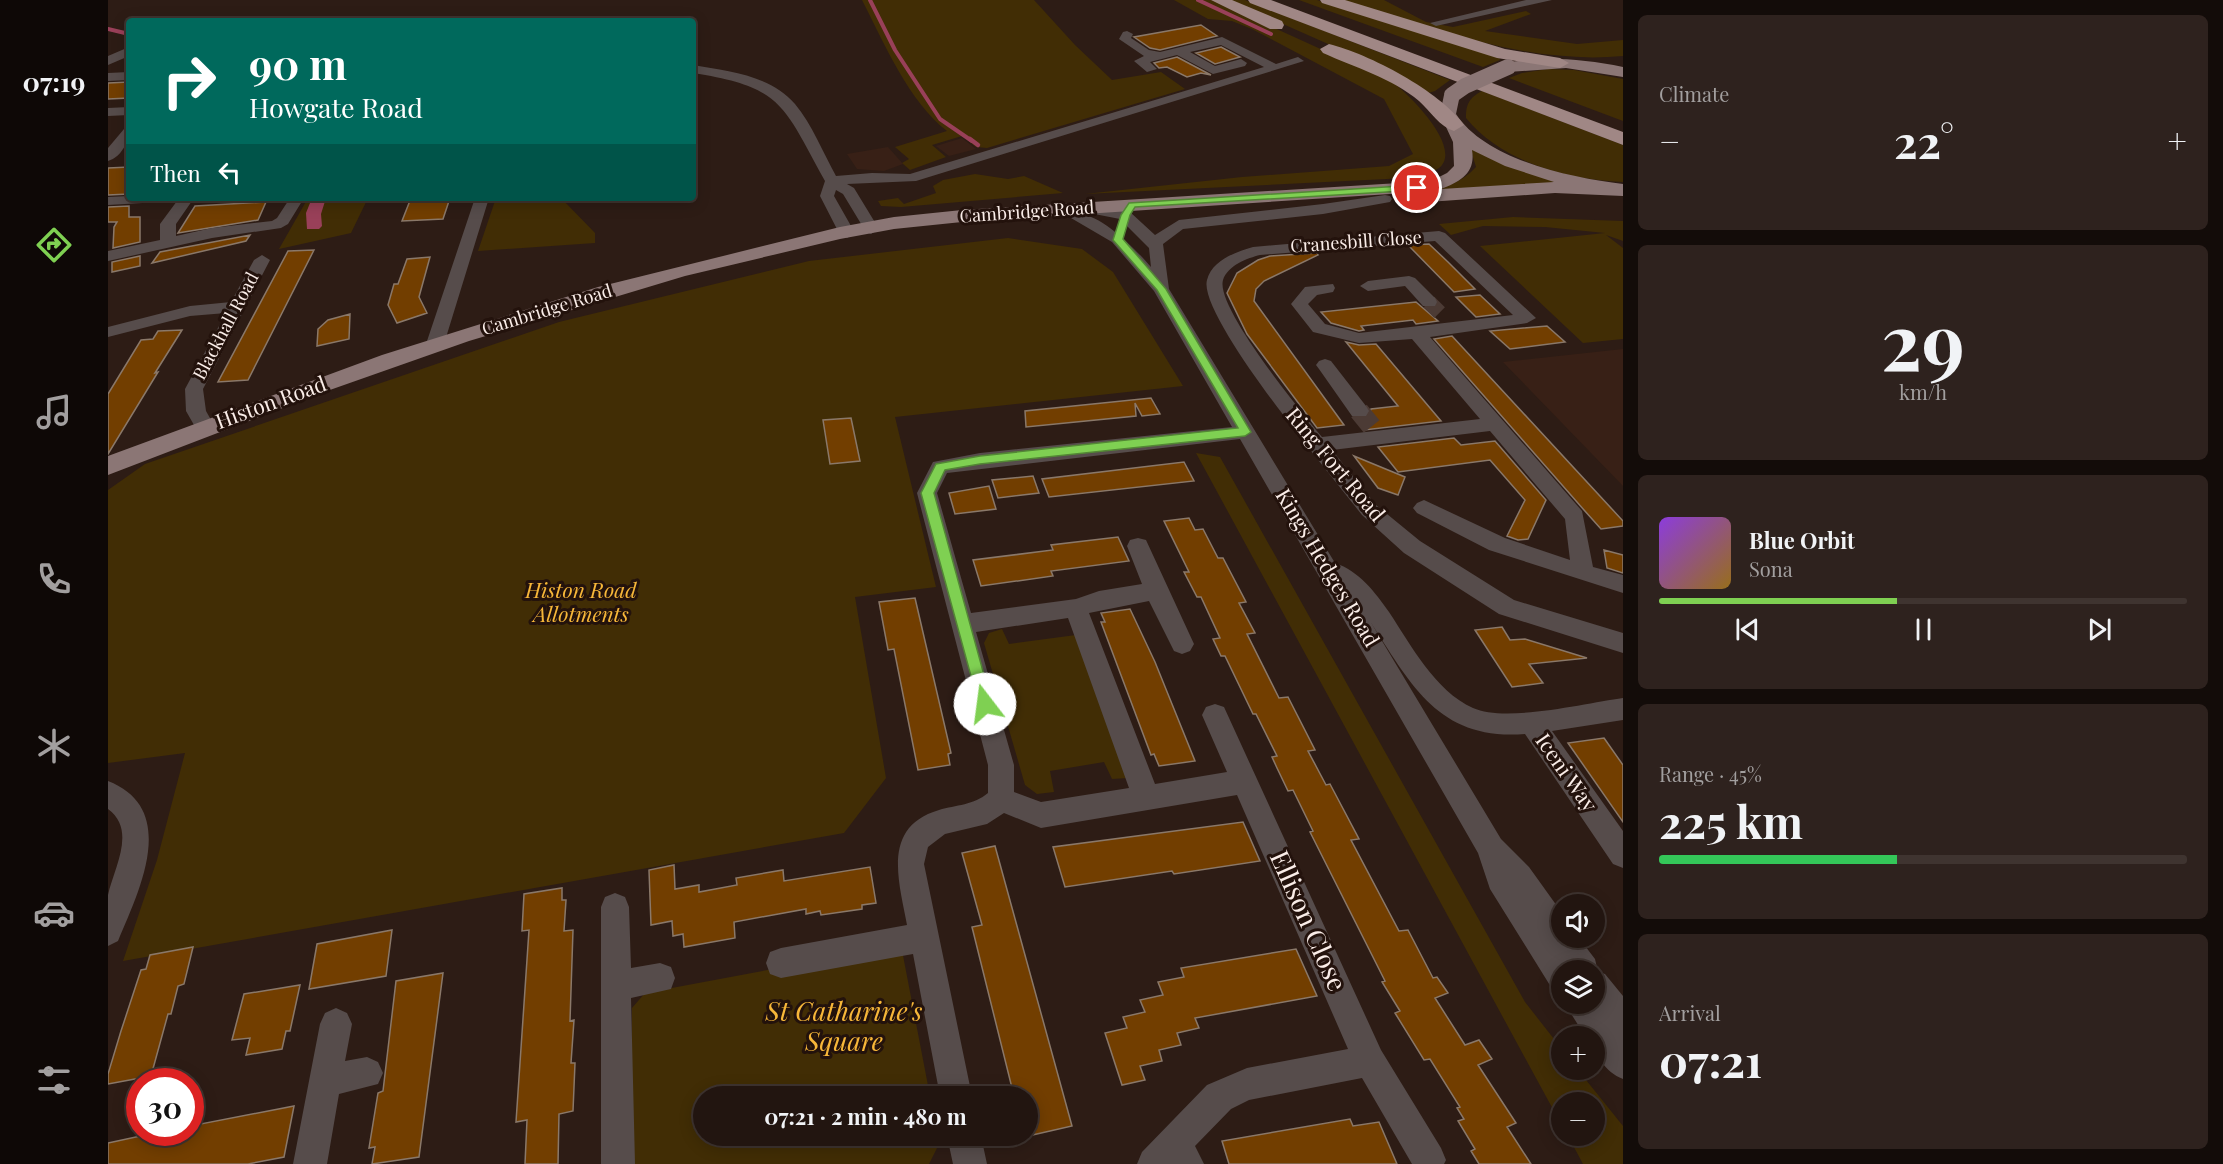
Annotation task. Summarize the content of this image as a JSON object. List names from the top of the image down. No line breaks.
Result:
{"streets":{"main road":["Cambridge Road","Histon Road"],"street":["Cranesbill Close","Blackhall Road","Ring Fort Road","Kings Hedges Road","Iceni Way","Ellison Close"]},"crossings":[["Cambridge Road","Histon Road"],["Cambridge Road","Kings Hedges Road"],["Cranesbill Close","Ring Fort Road"],["Blackhall Road","Histon Road"],["Kings Hedges Road","Iceni Way"]],"parks":["Histon Road Allotments","St Catharine's Square"],"page":{"tabs":"07:19","tile":["Climate",["29","km/h"],["Range · 45%","225 km"],["Arrival","07:21"]],"turn":["90 m","Howgate Road"],"heat":["−","22°","+"],"then":"Then","song":["Blue Orbit","Sona"],"map_buttons":["+","−"],"limit":"30","trip":"07:21 · 2 min · 480 m"}}
